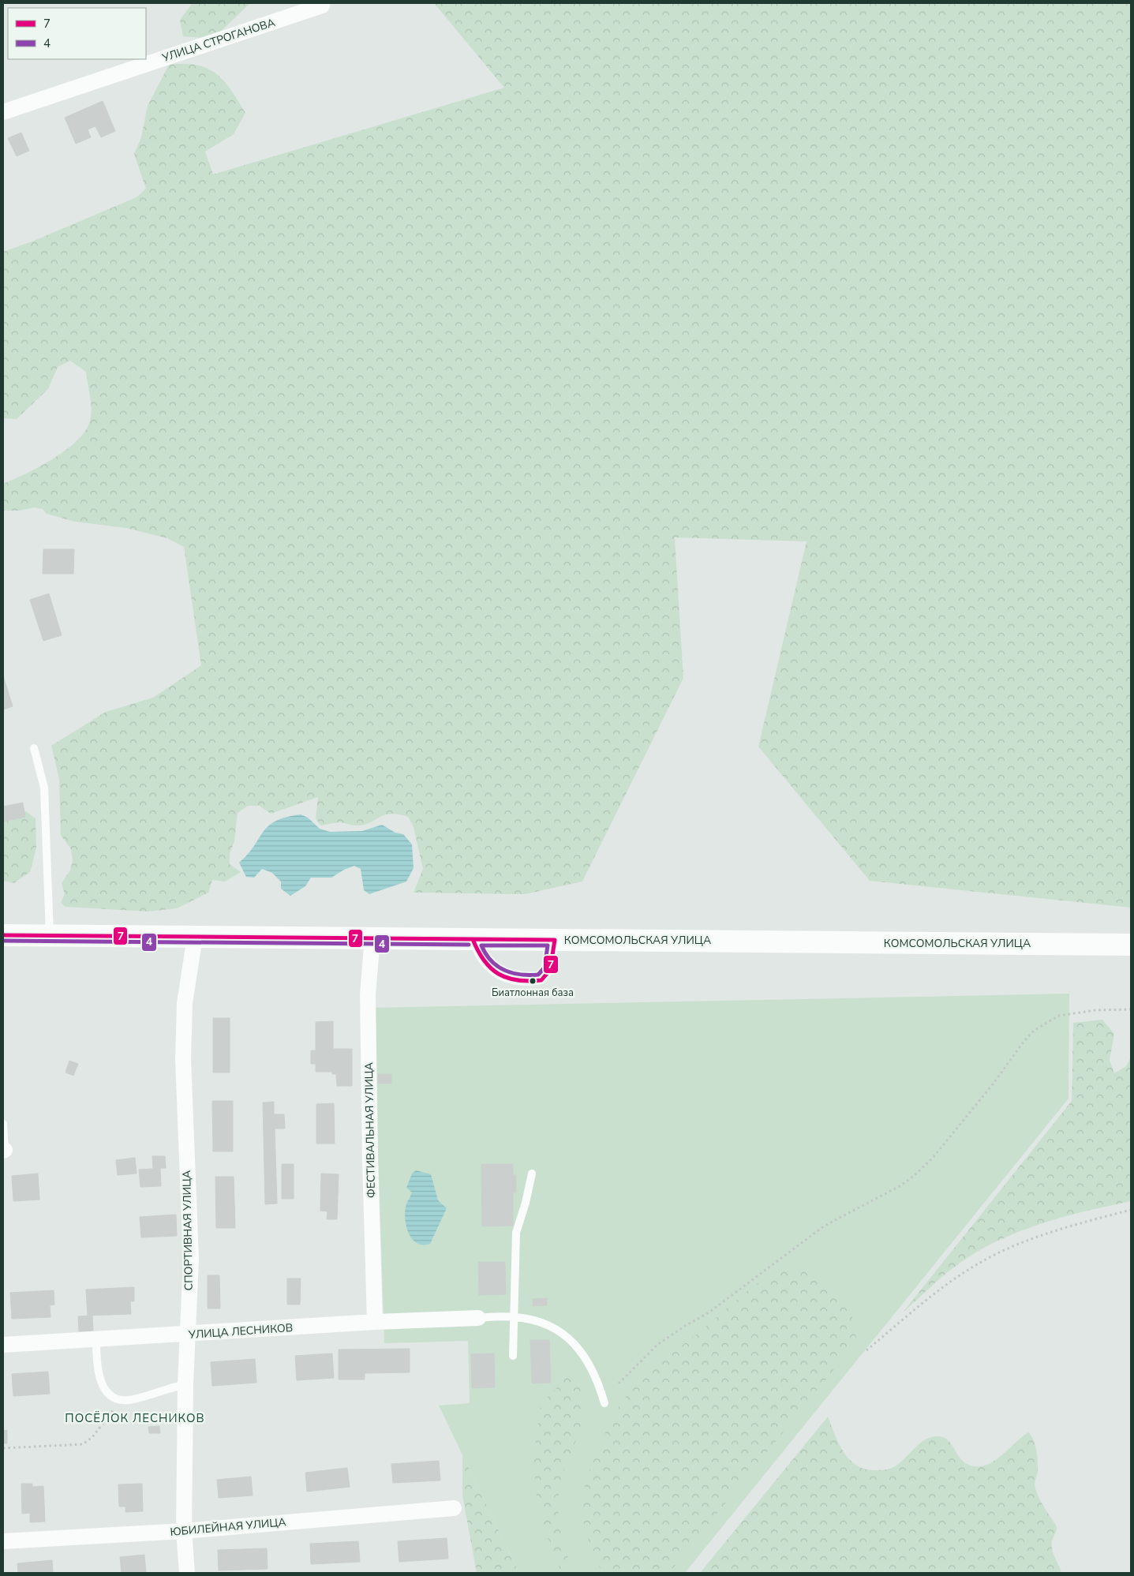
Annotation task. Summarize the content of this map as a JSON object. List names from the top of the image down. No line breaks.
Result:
{"streets":{"main road":["КОМСОМОЛЬСКАЯ УЛИЦА"],"street":["УЛИЦА СТРОГАНОВА","ФЕСТИВАЛЬНАЯ УЛИЦА","СПОРТИВНАЯ УЛИЦА","УЛИЦА ЛЕСНИКОВ","ЮБИЛЕЙНАЯ УЛИЦА"]},"crossings":[["КОМСОМОЛЬСКАЯ УЛИЦА","ФЕСТИВАЛЬНАЯ УЛИЦА"],["КОМСОМОЛЬСКАЯ УЛИЦА","СПОРТИВНАЯ УЛИЦА"],["ФЕСТИВАЛЬНАЯ УЛИЦА","УЛИЦА ЛЕСНИКОВ"],["СПОРТИВНАЯ УЛИЦА","УЛИЦА ЛЕСНИКОВ"],["СПОРТИВНАЯ УЛИЦА","ЮБИЛЕЙНАЯ УЛИЦА"]],"districts":["ПОСЁЛОК ЛЕСНИКОВ"],"places":["Биатлонная база"],"lines":["transit line 7","transit line 4"],"legend":["7","4"]}
